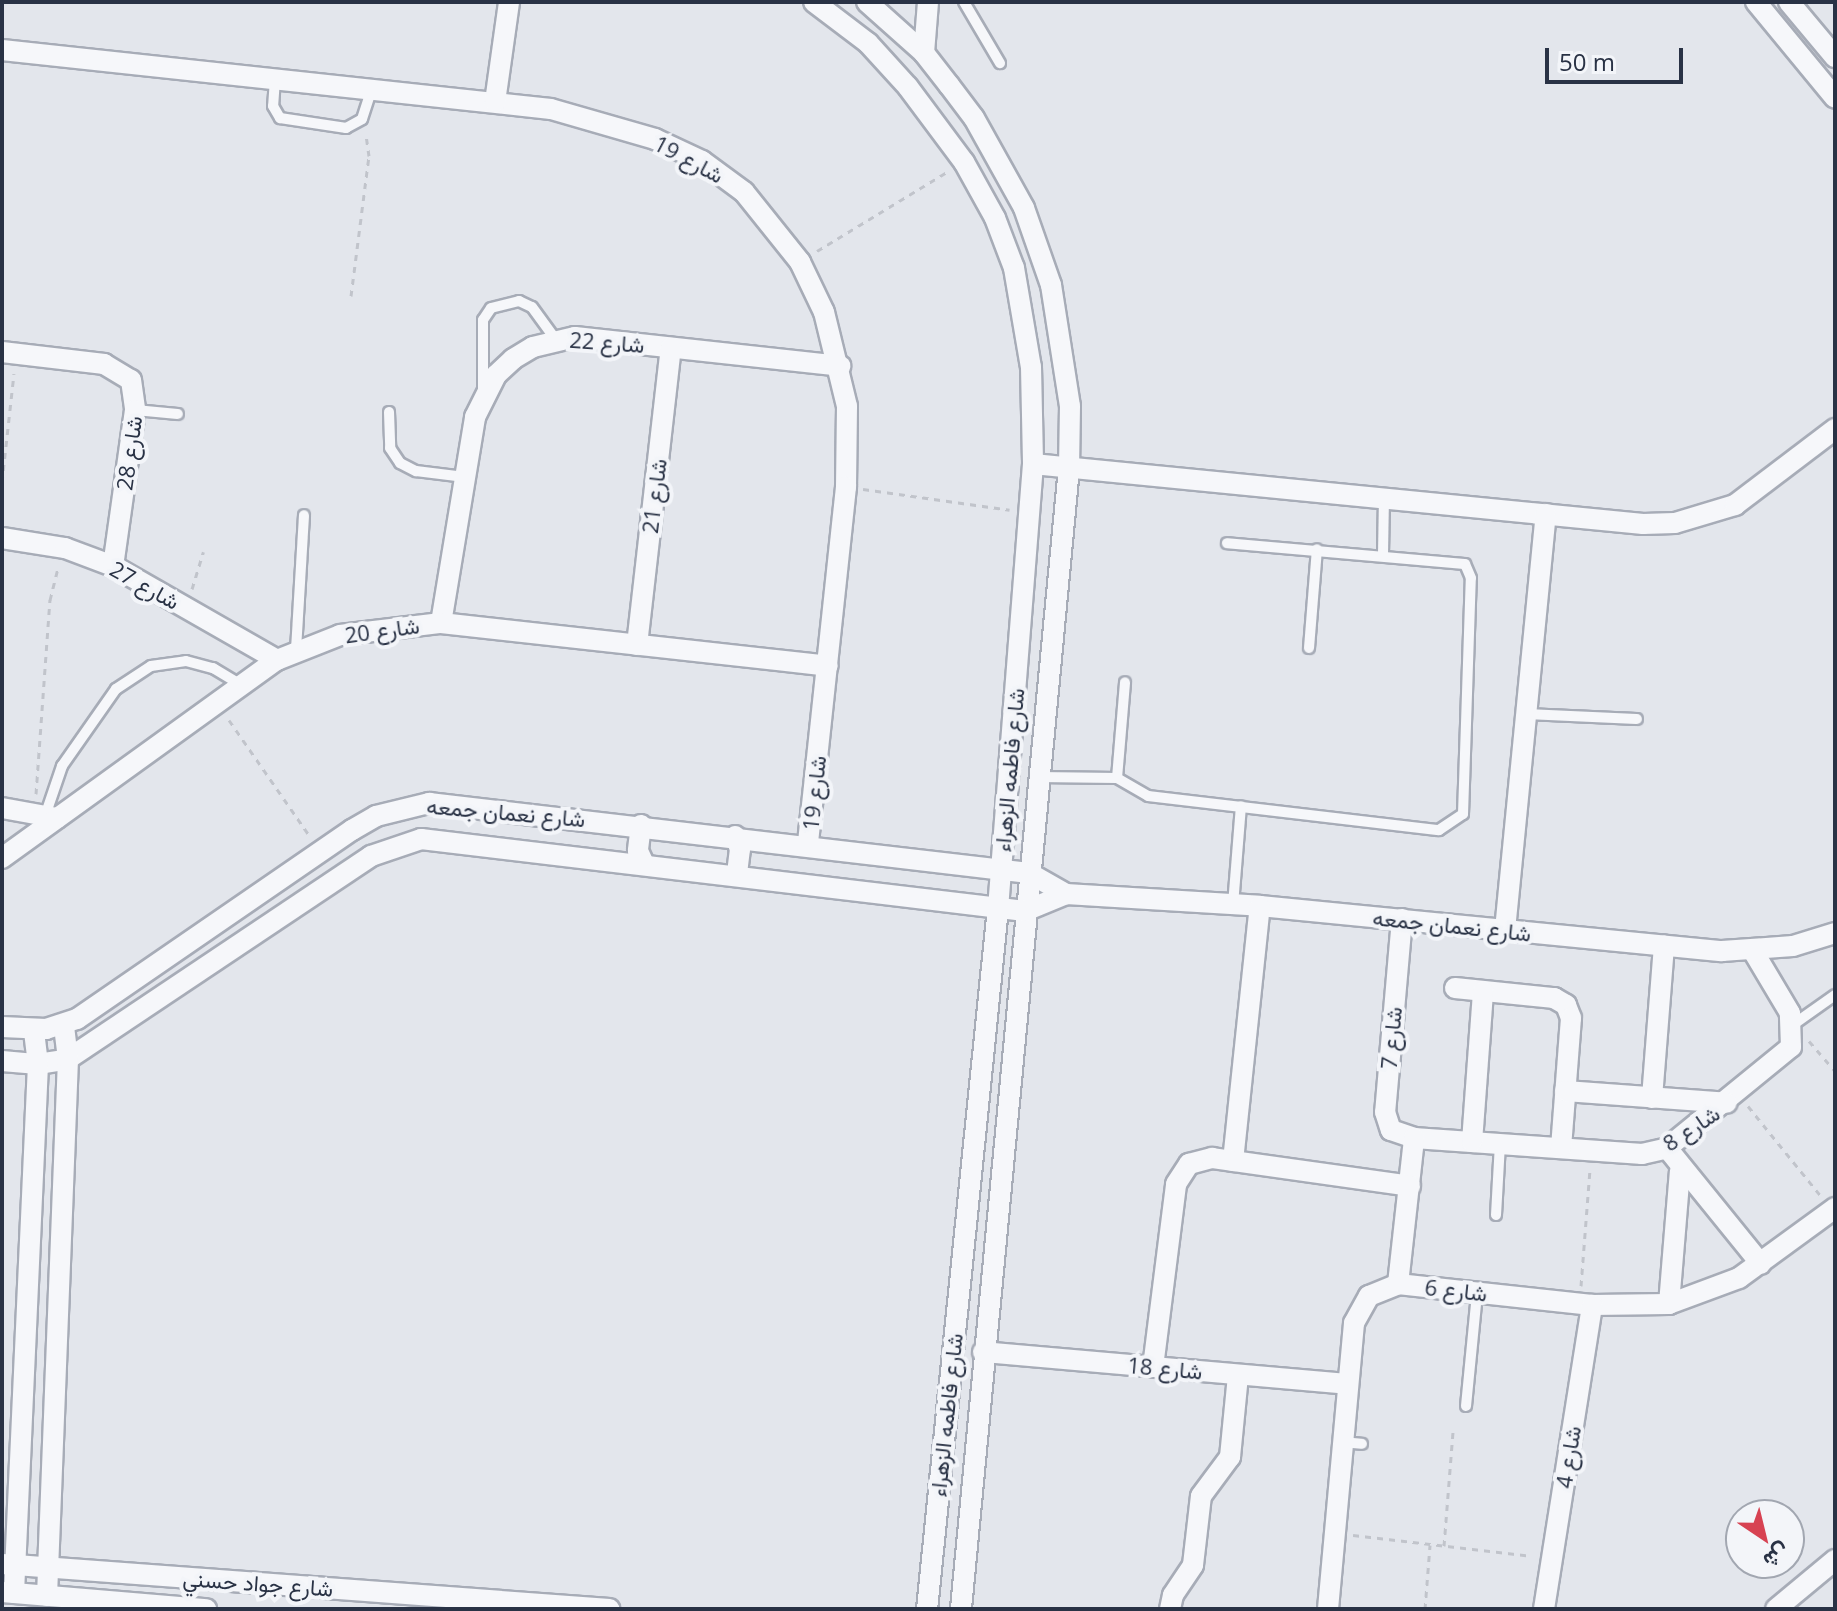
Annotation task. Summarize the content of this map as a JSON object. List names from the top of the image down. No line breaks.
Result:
{"streets":{"street":["شارع 19","شارع 22","شارع 28","شارع 21","شارع 27","شارع 20","شارع فاطمه الزهراء","شارع نعمان جمعه","شارع 7","شارع 8","شارع 6","شارع 18","شارع 4","شارع جواد حسني"]},"crossings":[["شارع 19","شارع 22"],["شارع 19","شارع 20"],["شارع 19","شارع نعمان جمعه"],["شارع 22","شارع 21"],["شارع 22","شارع 20"],["شارع 28","شارع 27"],["شارع 21","شارع 20"],["شارع 27","شارع 20"],["شارع فاطمه الزهراء","شارع نعمان جمعه"],["شارع فاطمه الزهراء","شارع 18"],["شارع نعمان جمعه","شارع 7"],["شارع 7","شارع 8"],["شارع 6","شارع 18"],["شارع 6","شارع 4"]],"scale_bar":"50 m","north":"bottom right"}
